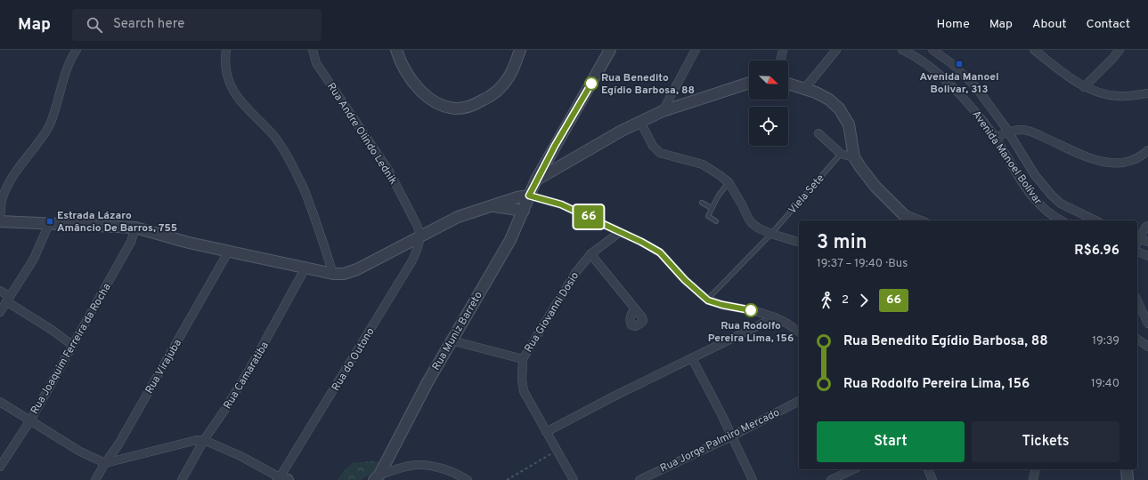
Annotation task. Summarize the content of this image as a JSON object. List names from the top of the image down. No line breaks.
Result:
{"streets":{"street":["Rua Andre Olindo Lednik","Avenida Manoel Bolívar","Rua Giovanni Dosio","Rua Muniz Barreto","Rua Joaquim Ferreira da Rocha","Rua do Outono","Rua Virajuba","Rua Camaratiba","Rua Jorge Palmiro Mercado"],"lane":["Viela Sete"]},"crossings":[["Rua Andre Olindo Lednik","Rua do Outono"],["Rua Giovanni Dosio","Rua Muniz Barreto"]],"places":{"transit":["Avenida Manoel Bolivar, 313","Estrada Lázaro Amâncio De Barros, 755"],"other":["Rua Benedito Egídio Barbosa, 88","Rua Rodolfo Pereira Lima, 156"]},"lines":["bus line 66"],"north":"bottom right","page":{"header":"Map","search":"Search here","nav":["Home","Map","About","Contact"],"on_map":"66","heading":["3 min","19:37 – 19:40 · Bus","R$6.96"],"legs":["2","66"],"list":[{"name":"Rua Benedito Egídio Barbosa, 88","value":"19:39"},{"name":"Rua Rodolfo Pereira Lima, 156","value":"19:40"}],"buttons":["Start","Tickets"]}}
